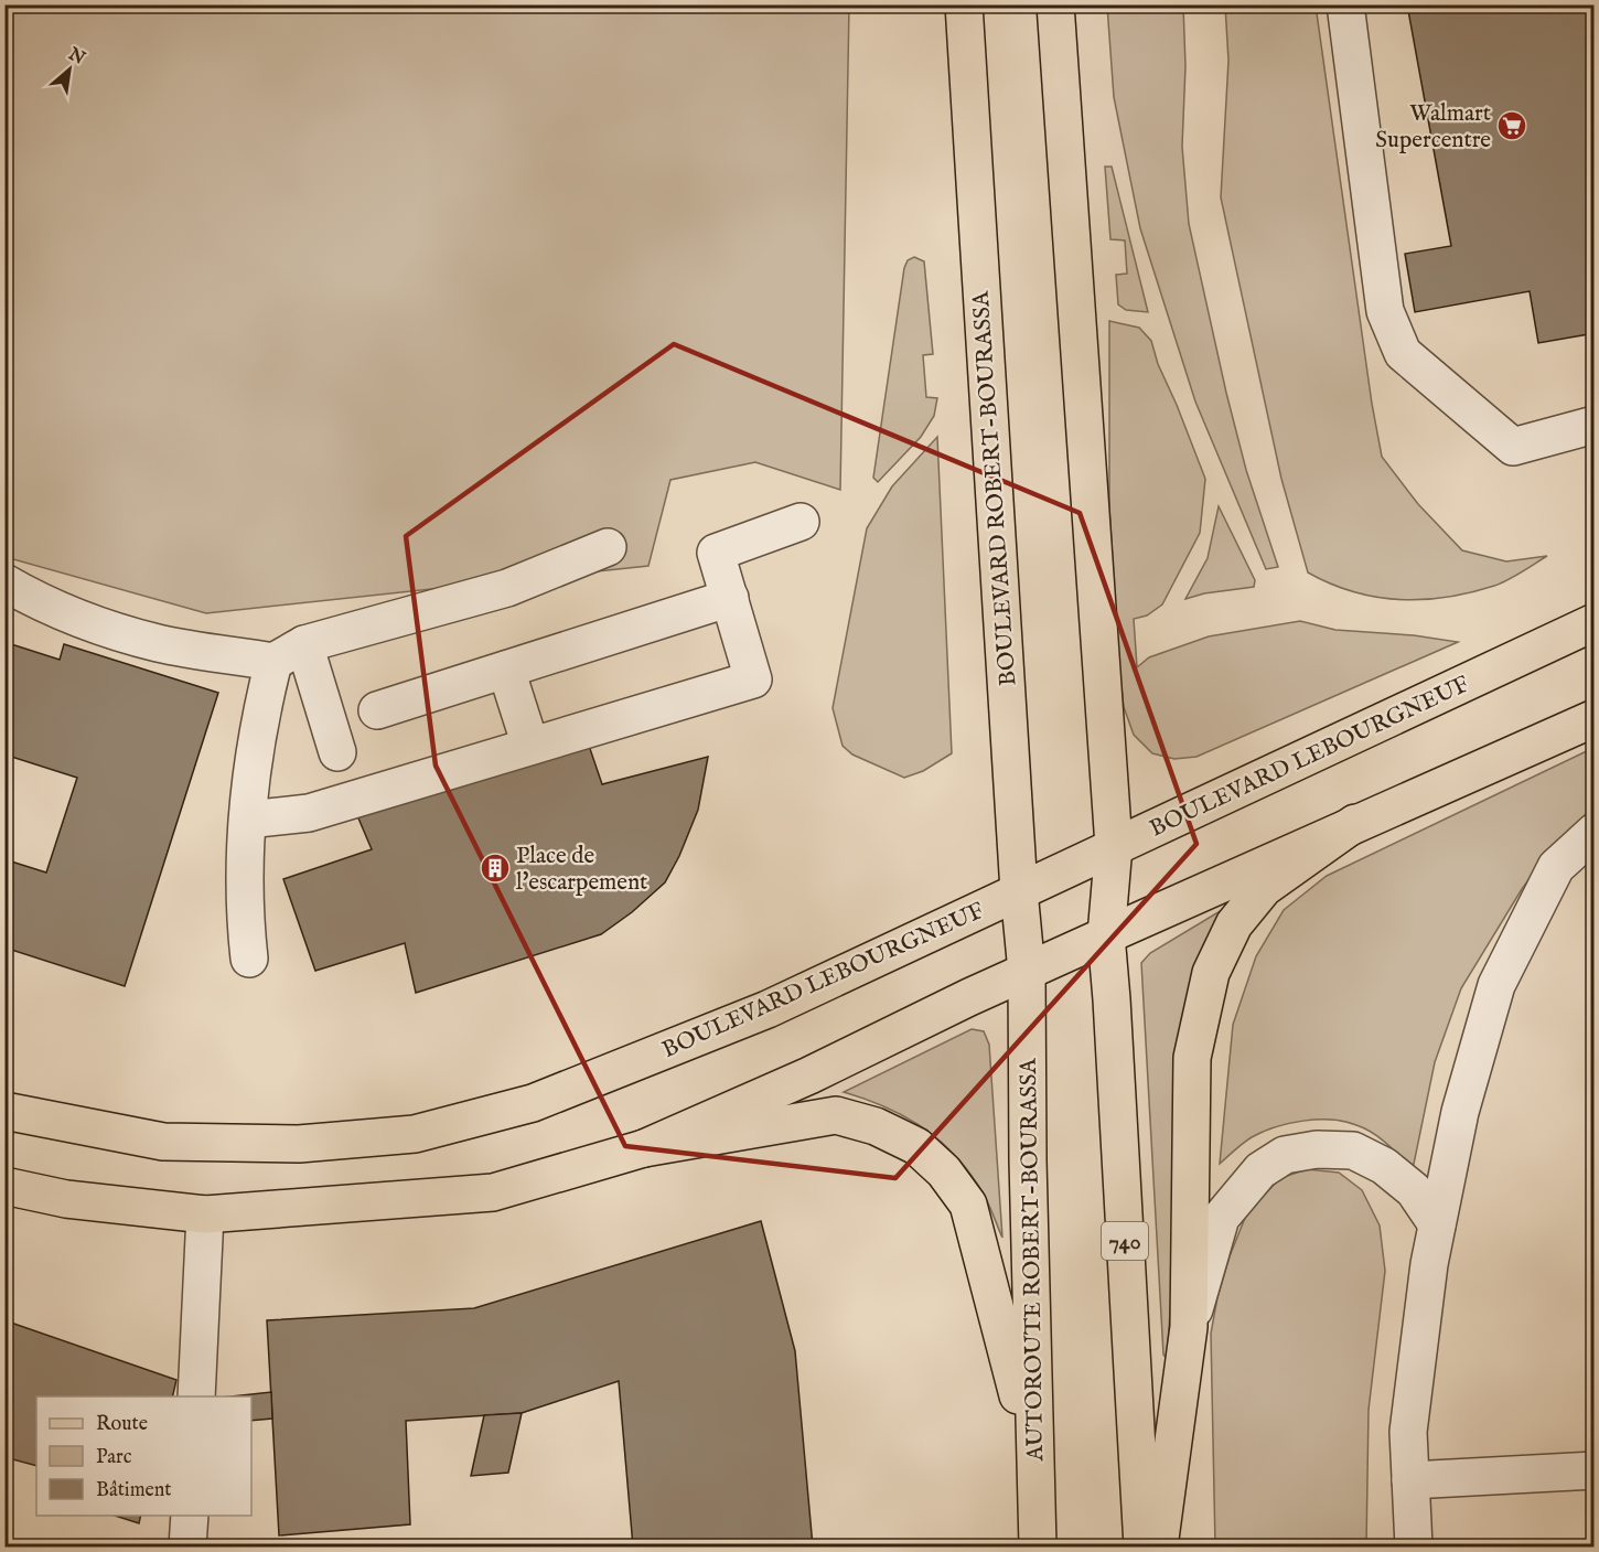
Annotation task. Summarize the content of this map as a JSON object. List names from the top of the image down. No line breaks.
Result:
{"streets":{"main road":["BOULEVARD ROBERT-BOURASSA","BOULEVARD LEBOURGNEUF","740","AUTOROUTE ROBERT-BOURASSA"]},"crossings":[["BOULEVARD ROBERT-BOURASSA","BOULEVARD LEBOURGNEUF"],["BOULEVARD ROBERT-BOURASSA","AUTOROUTE ROBERT-BOURASSA"]],"places":{"supermarket":["Walmart Supercentre"],"building":["Place de l'escarpement"]},"legend":["Route","Parc","Bâtiment"],"north":"top right"}
